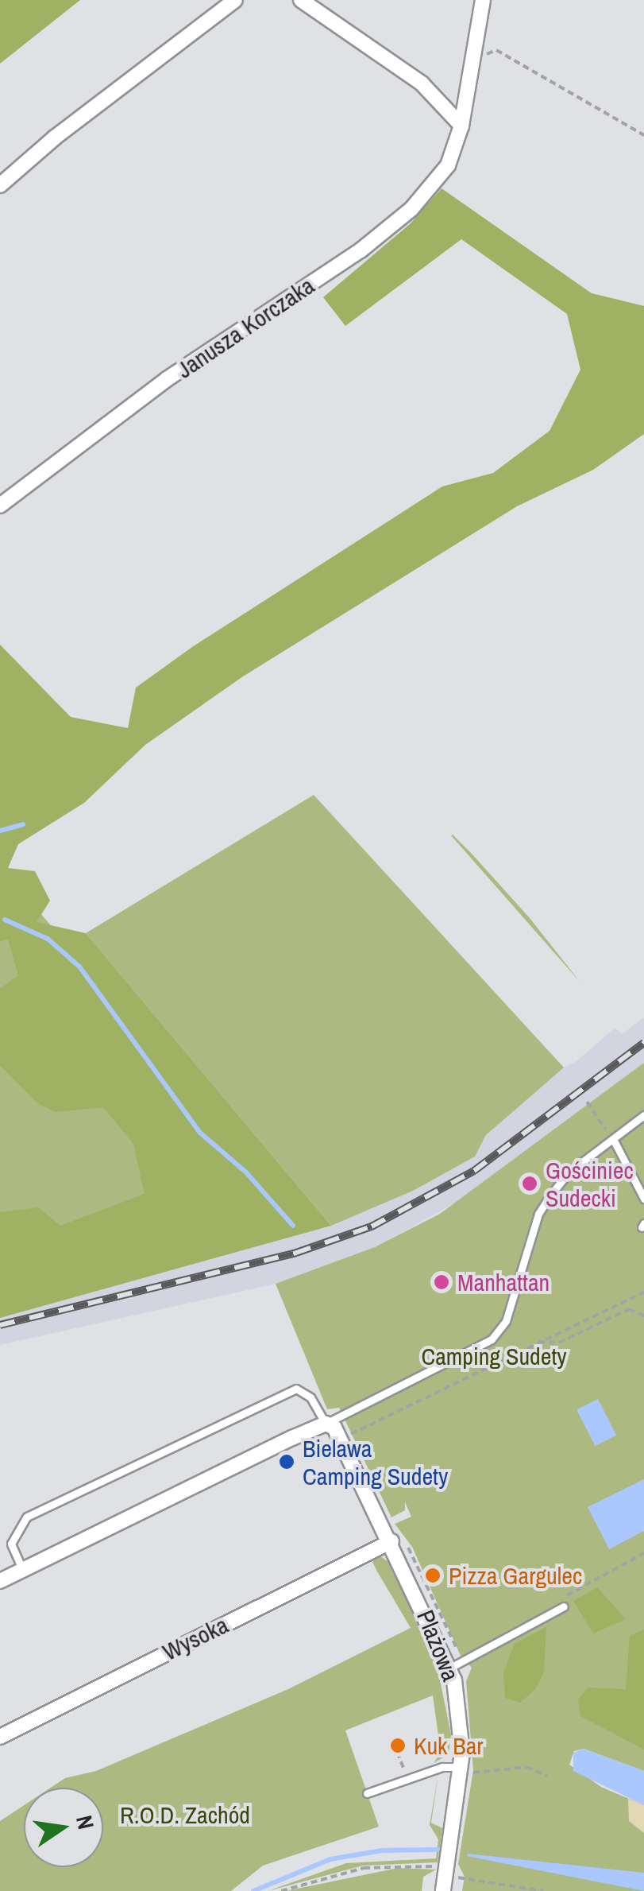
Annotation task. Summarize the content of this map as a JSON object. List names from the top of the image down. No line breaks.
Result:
{"streets":{"street":["Janusza Korczaka","Wysoka","Plażowa"]},"crossings":[["Wysoka","Plażowa"]],"parks":["Camping Sudety","R.O.D. Zachód"],"places":["Gościniec Sudecki","Manhattan","Bielawa Camping Sudety","Pizza Gargulec","Kuk Bar"],"north":"right"}
